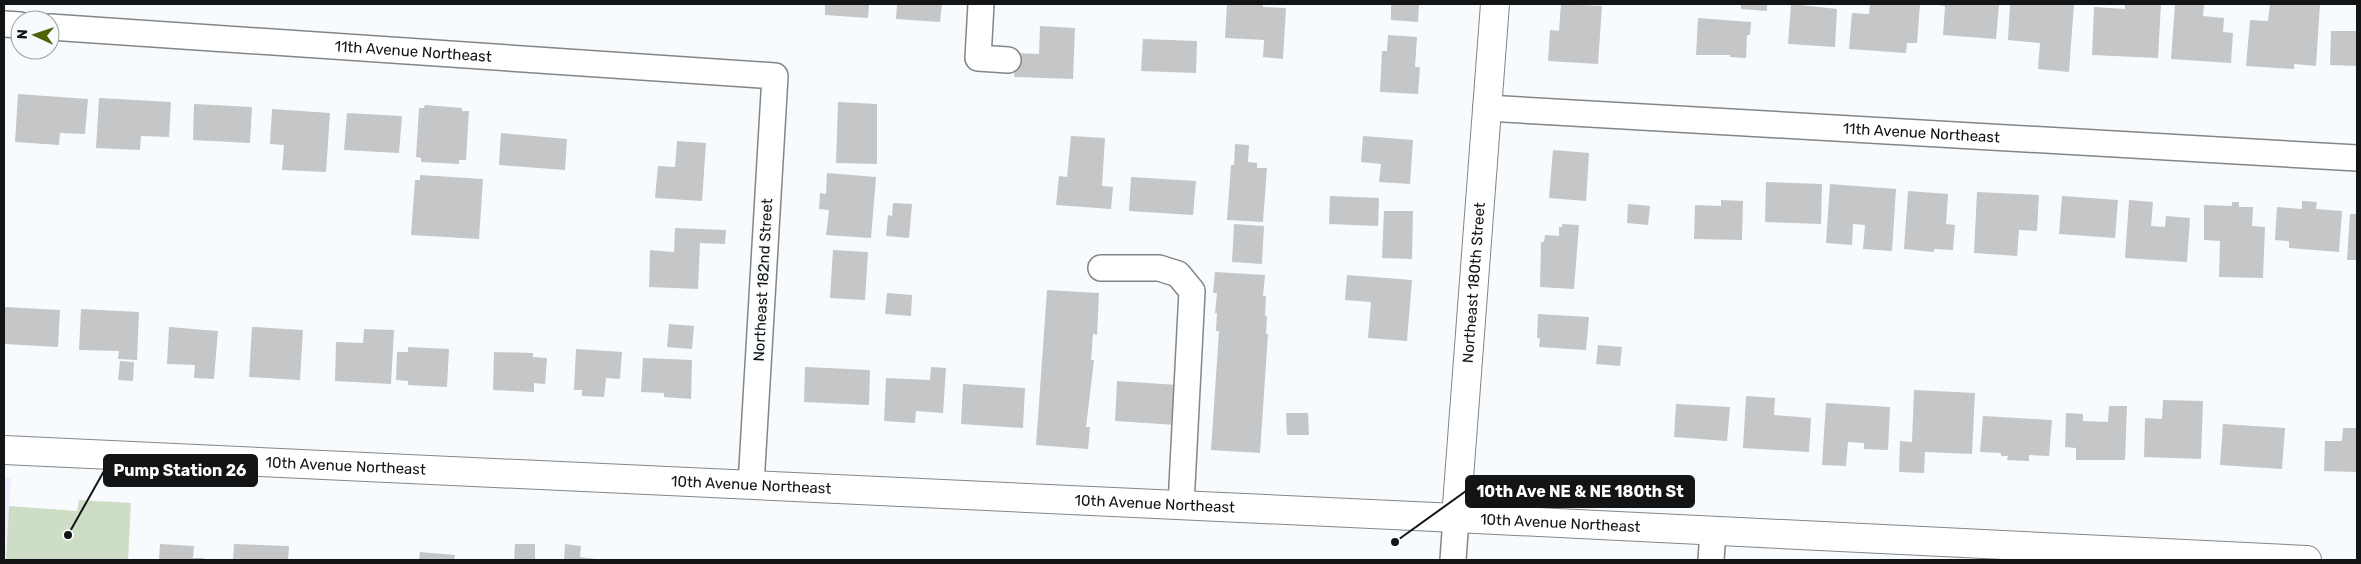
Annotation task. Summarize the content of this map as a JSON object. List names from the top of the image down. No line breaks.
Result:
{"streets":{"street":["11th Avenue Northeast","Northeast 182nd Street","Northeast 180th Street","10th Avenue Northeast"]},"crossings":[["11th Avenue Northeast","Northeast 182nd Street"],["11th Avenue Northeast","Northeast 180th Street"],["Northeast 182nd Street","10th Avenue Northeast"],["Northeast 180th Street","10th Avenue Northeast"]],"places":["Pump Station 26","10th Ave NE & NE 180th St"],"north":"left"}
